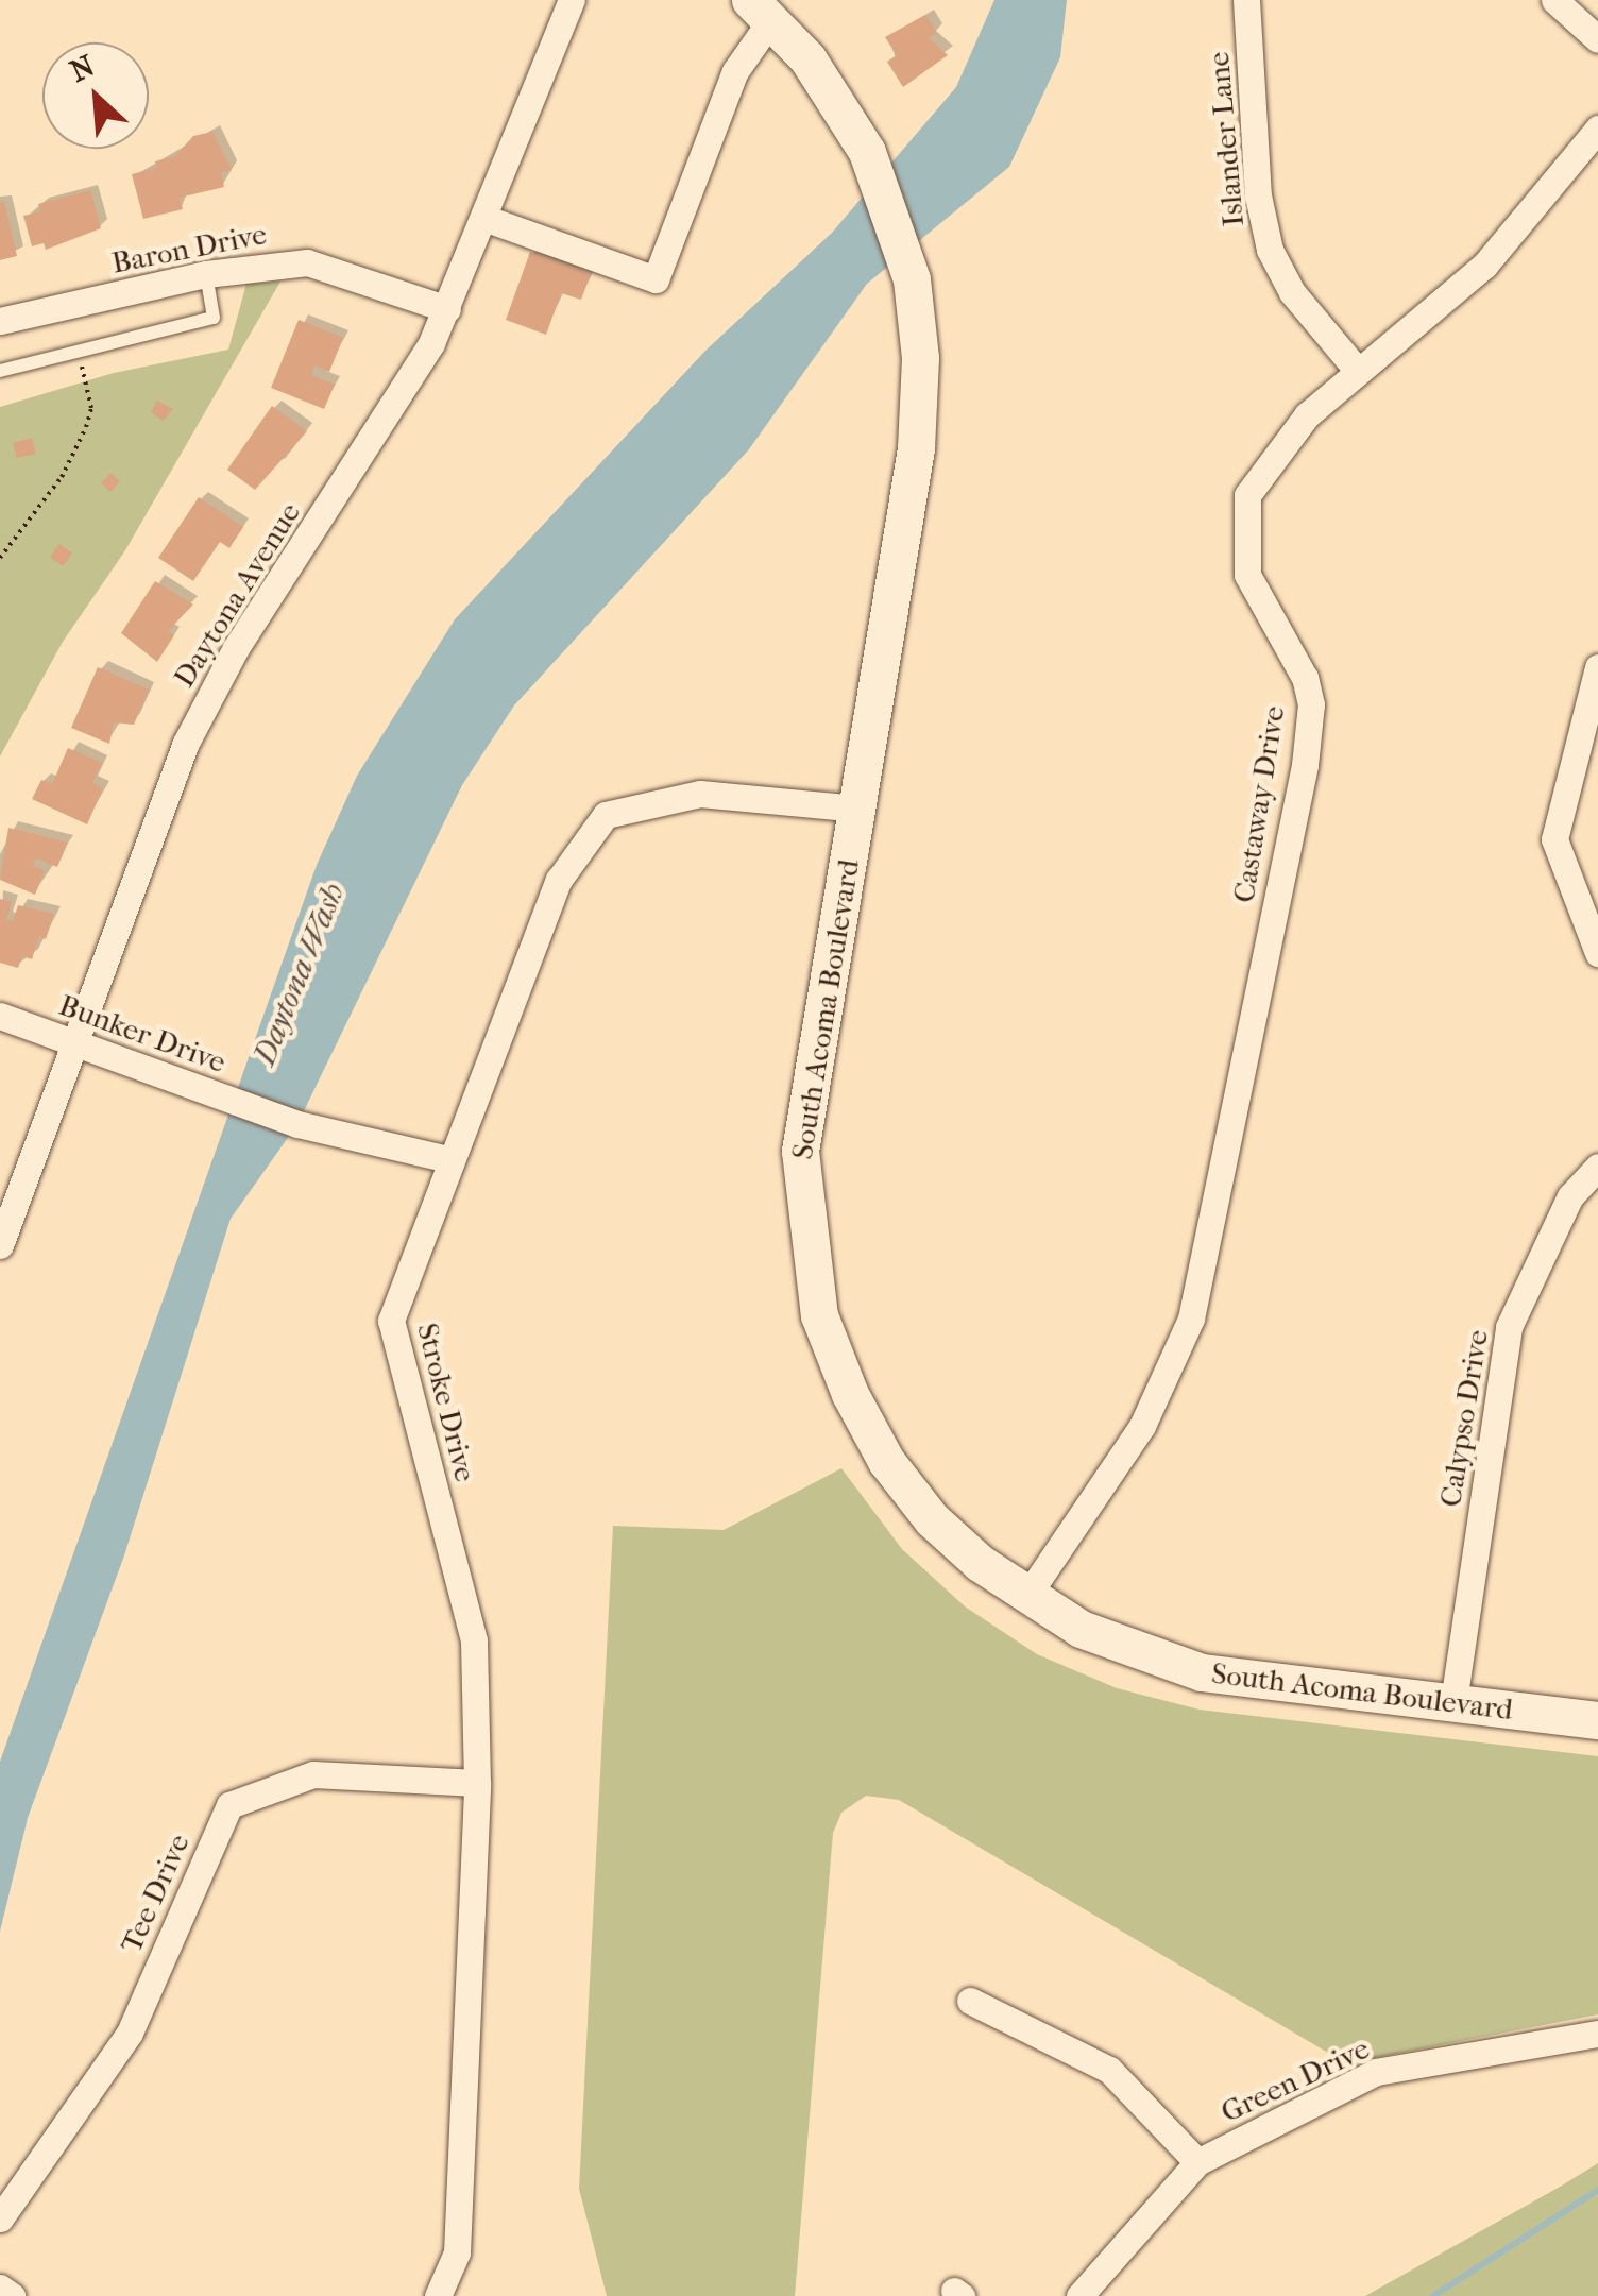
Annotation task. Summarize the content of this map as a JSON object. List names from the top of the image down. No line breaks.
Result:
{"streets":{"main road":["South Acoma Boulevard"],"street":["Islander Lane","Baron Drive","Daytona Avenue","Castaway Drive","Bunker Drive","Stroke Drive","Calypso Drive","Tee Drive","Green Drive"]},"crossings":[["Islander Lane","Castaway Drive"],["Baron Drive","Daytona Avenue"],["Daytona Avenue","Bunker Drive"],["Castaway Drive","South Acoma Boulevard"],["South Acoma Boulevard","Stroke Drive"],["South Acoma Boulevard","Calypso Drive"],["Bunker Drive","Stroke Drive"],["Stroke Drive","Tee Drive"]],"water":["Daytona Wash"],"north":"top left"}
